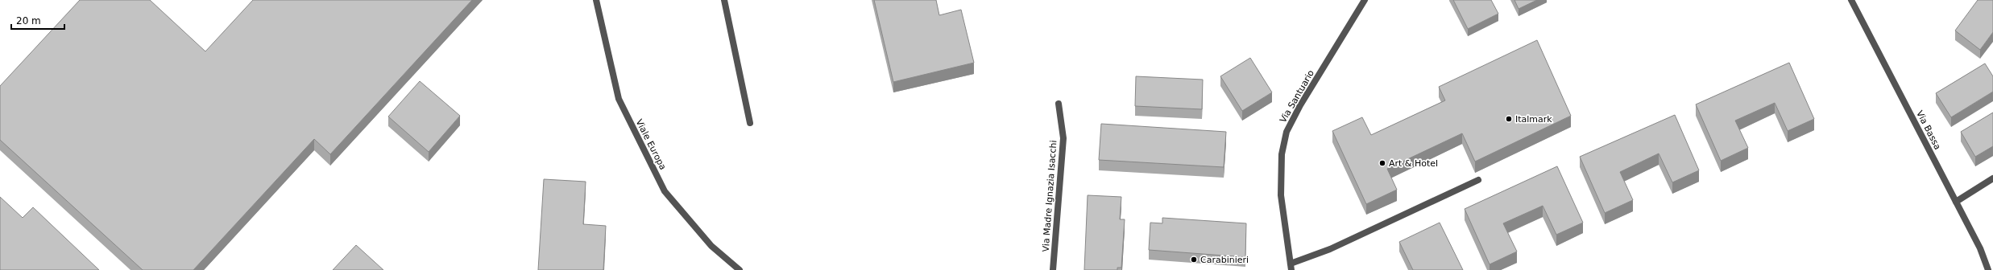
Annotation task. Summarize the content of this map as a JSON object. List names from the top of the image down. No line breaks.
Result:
{"streets":{"street":["Via Santuario","Via Bassa","Viale Europa","Via Madre Ignazia Isacchi"]},"places":["Italmark","Art & Hotel","Carabinieri"],"scale_bar":"20 m"}
